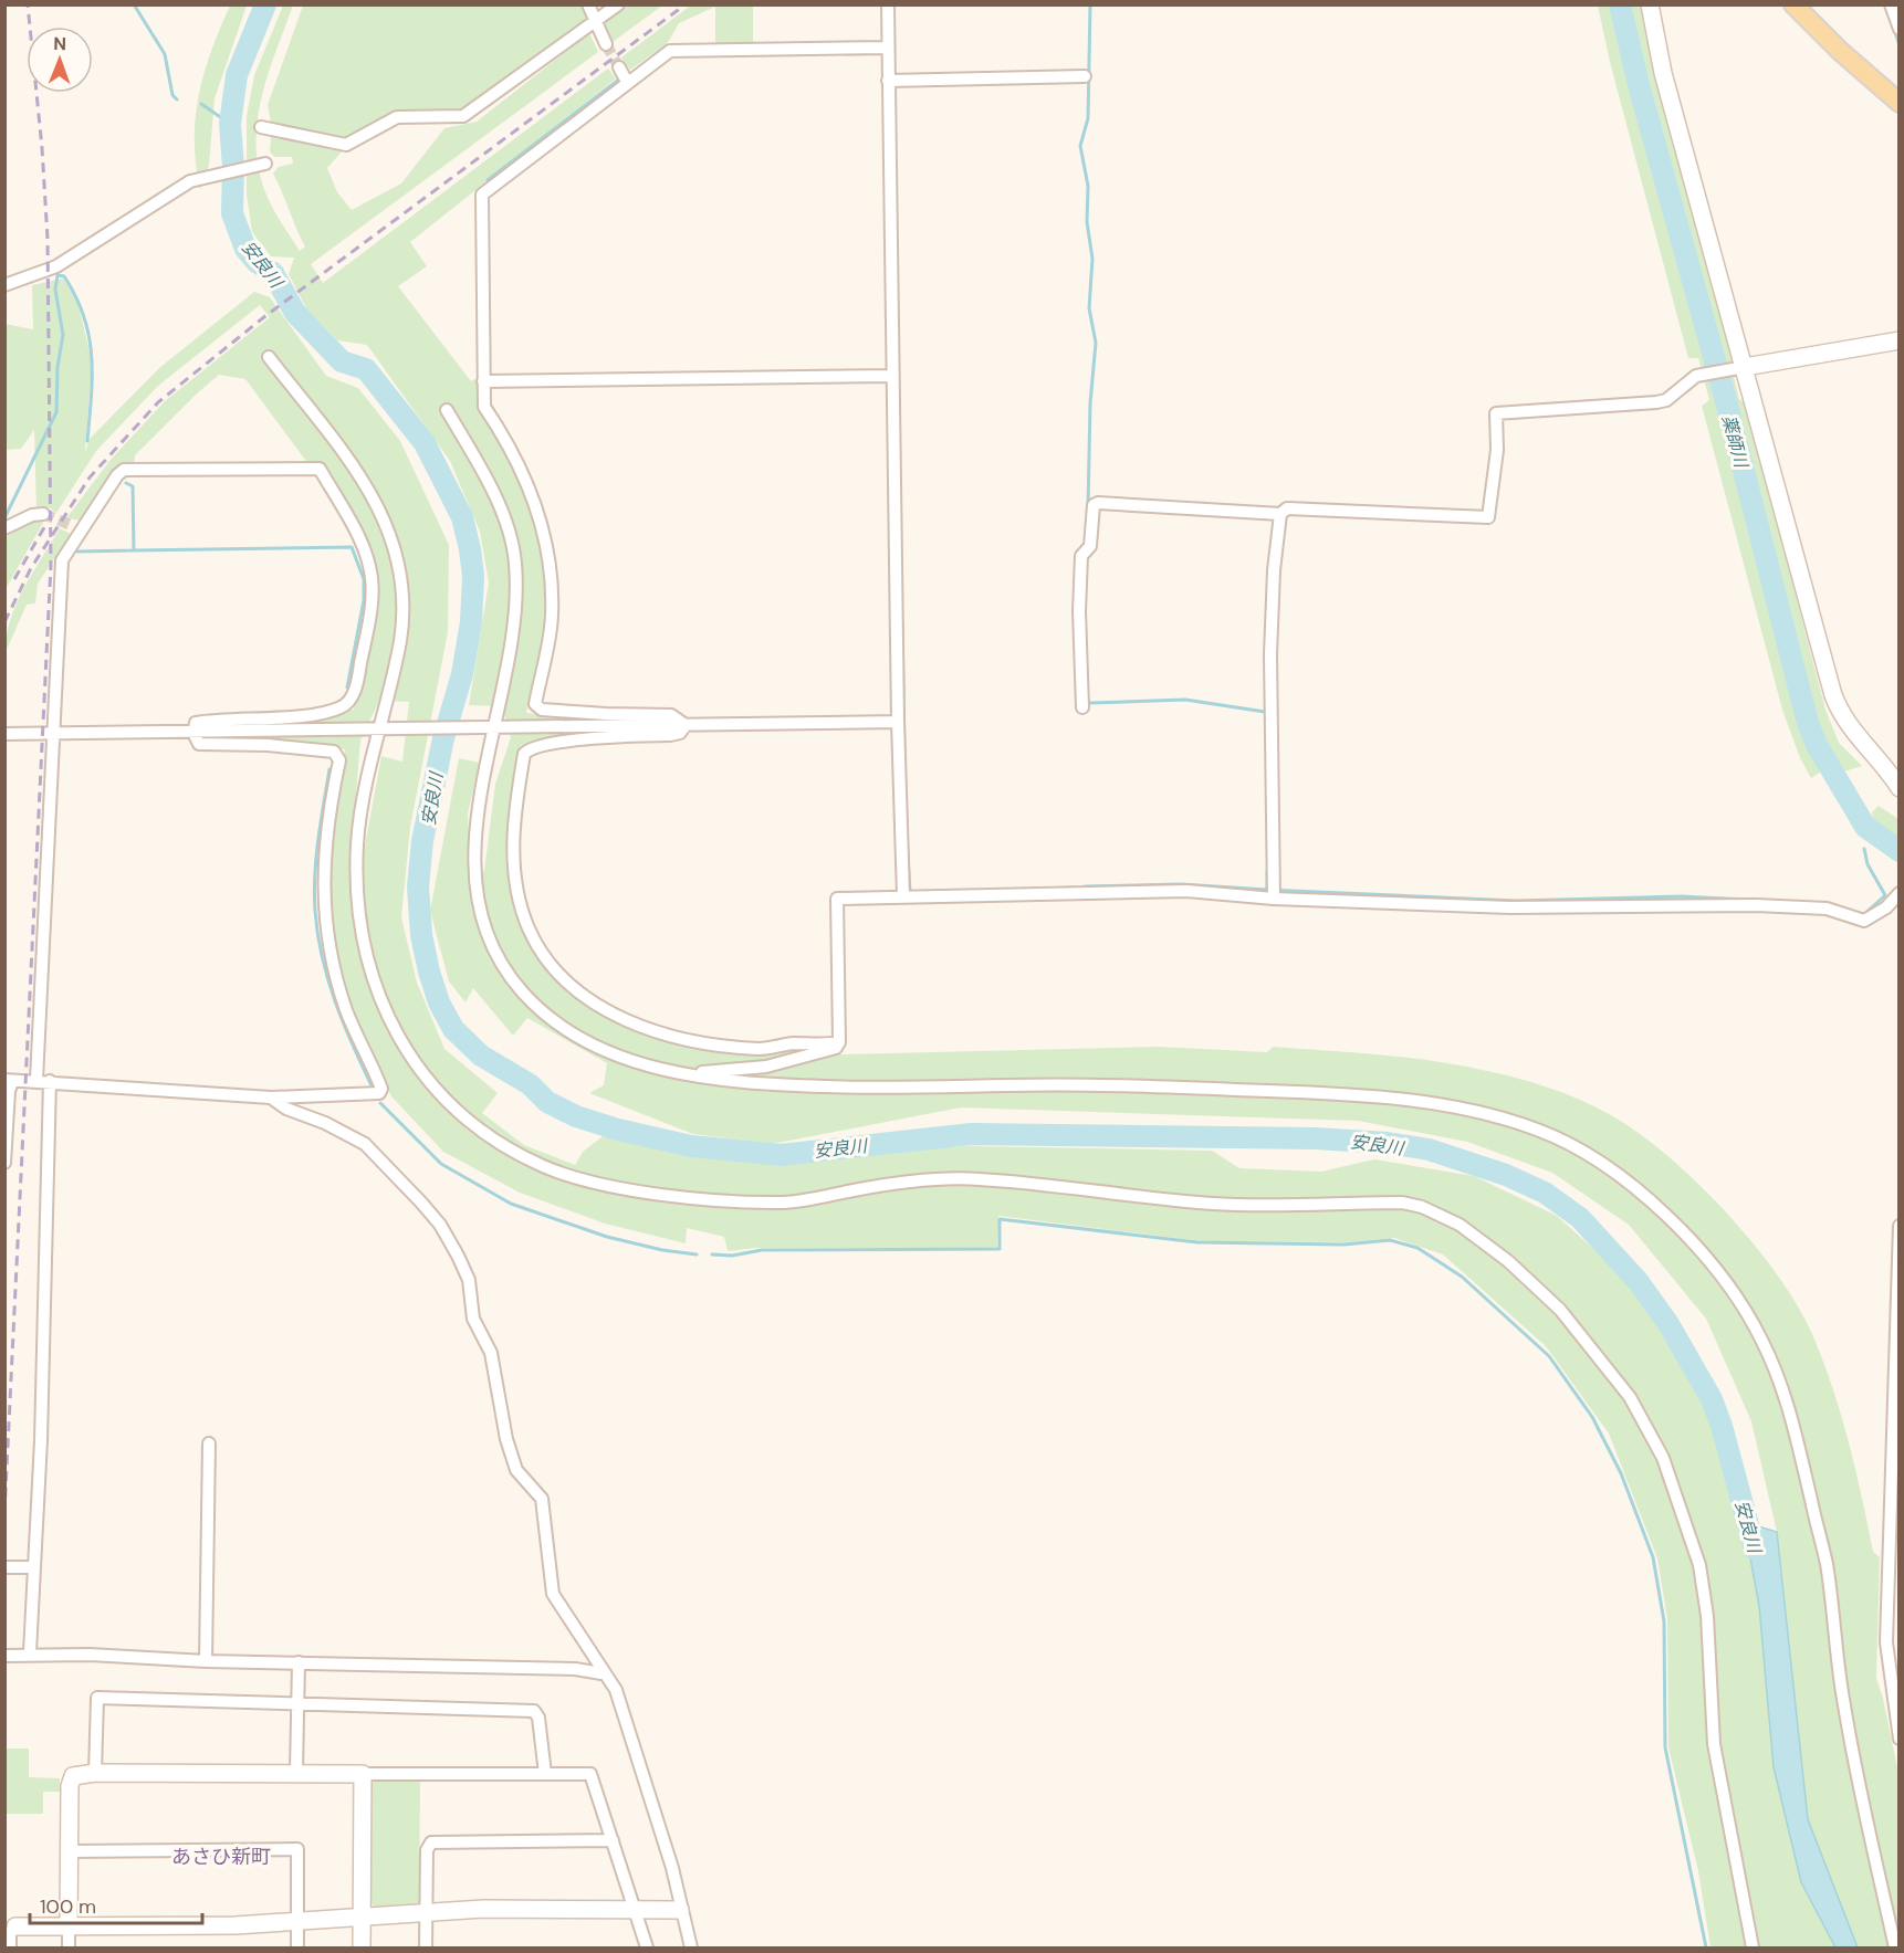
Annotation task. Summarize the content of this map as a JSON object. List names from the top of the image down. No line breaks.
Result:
{"districts":["あさひ新町"],"water":["安良川","薬師川"],"scale_bar":"100 m","north":"top"}
